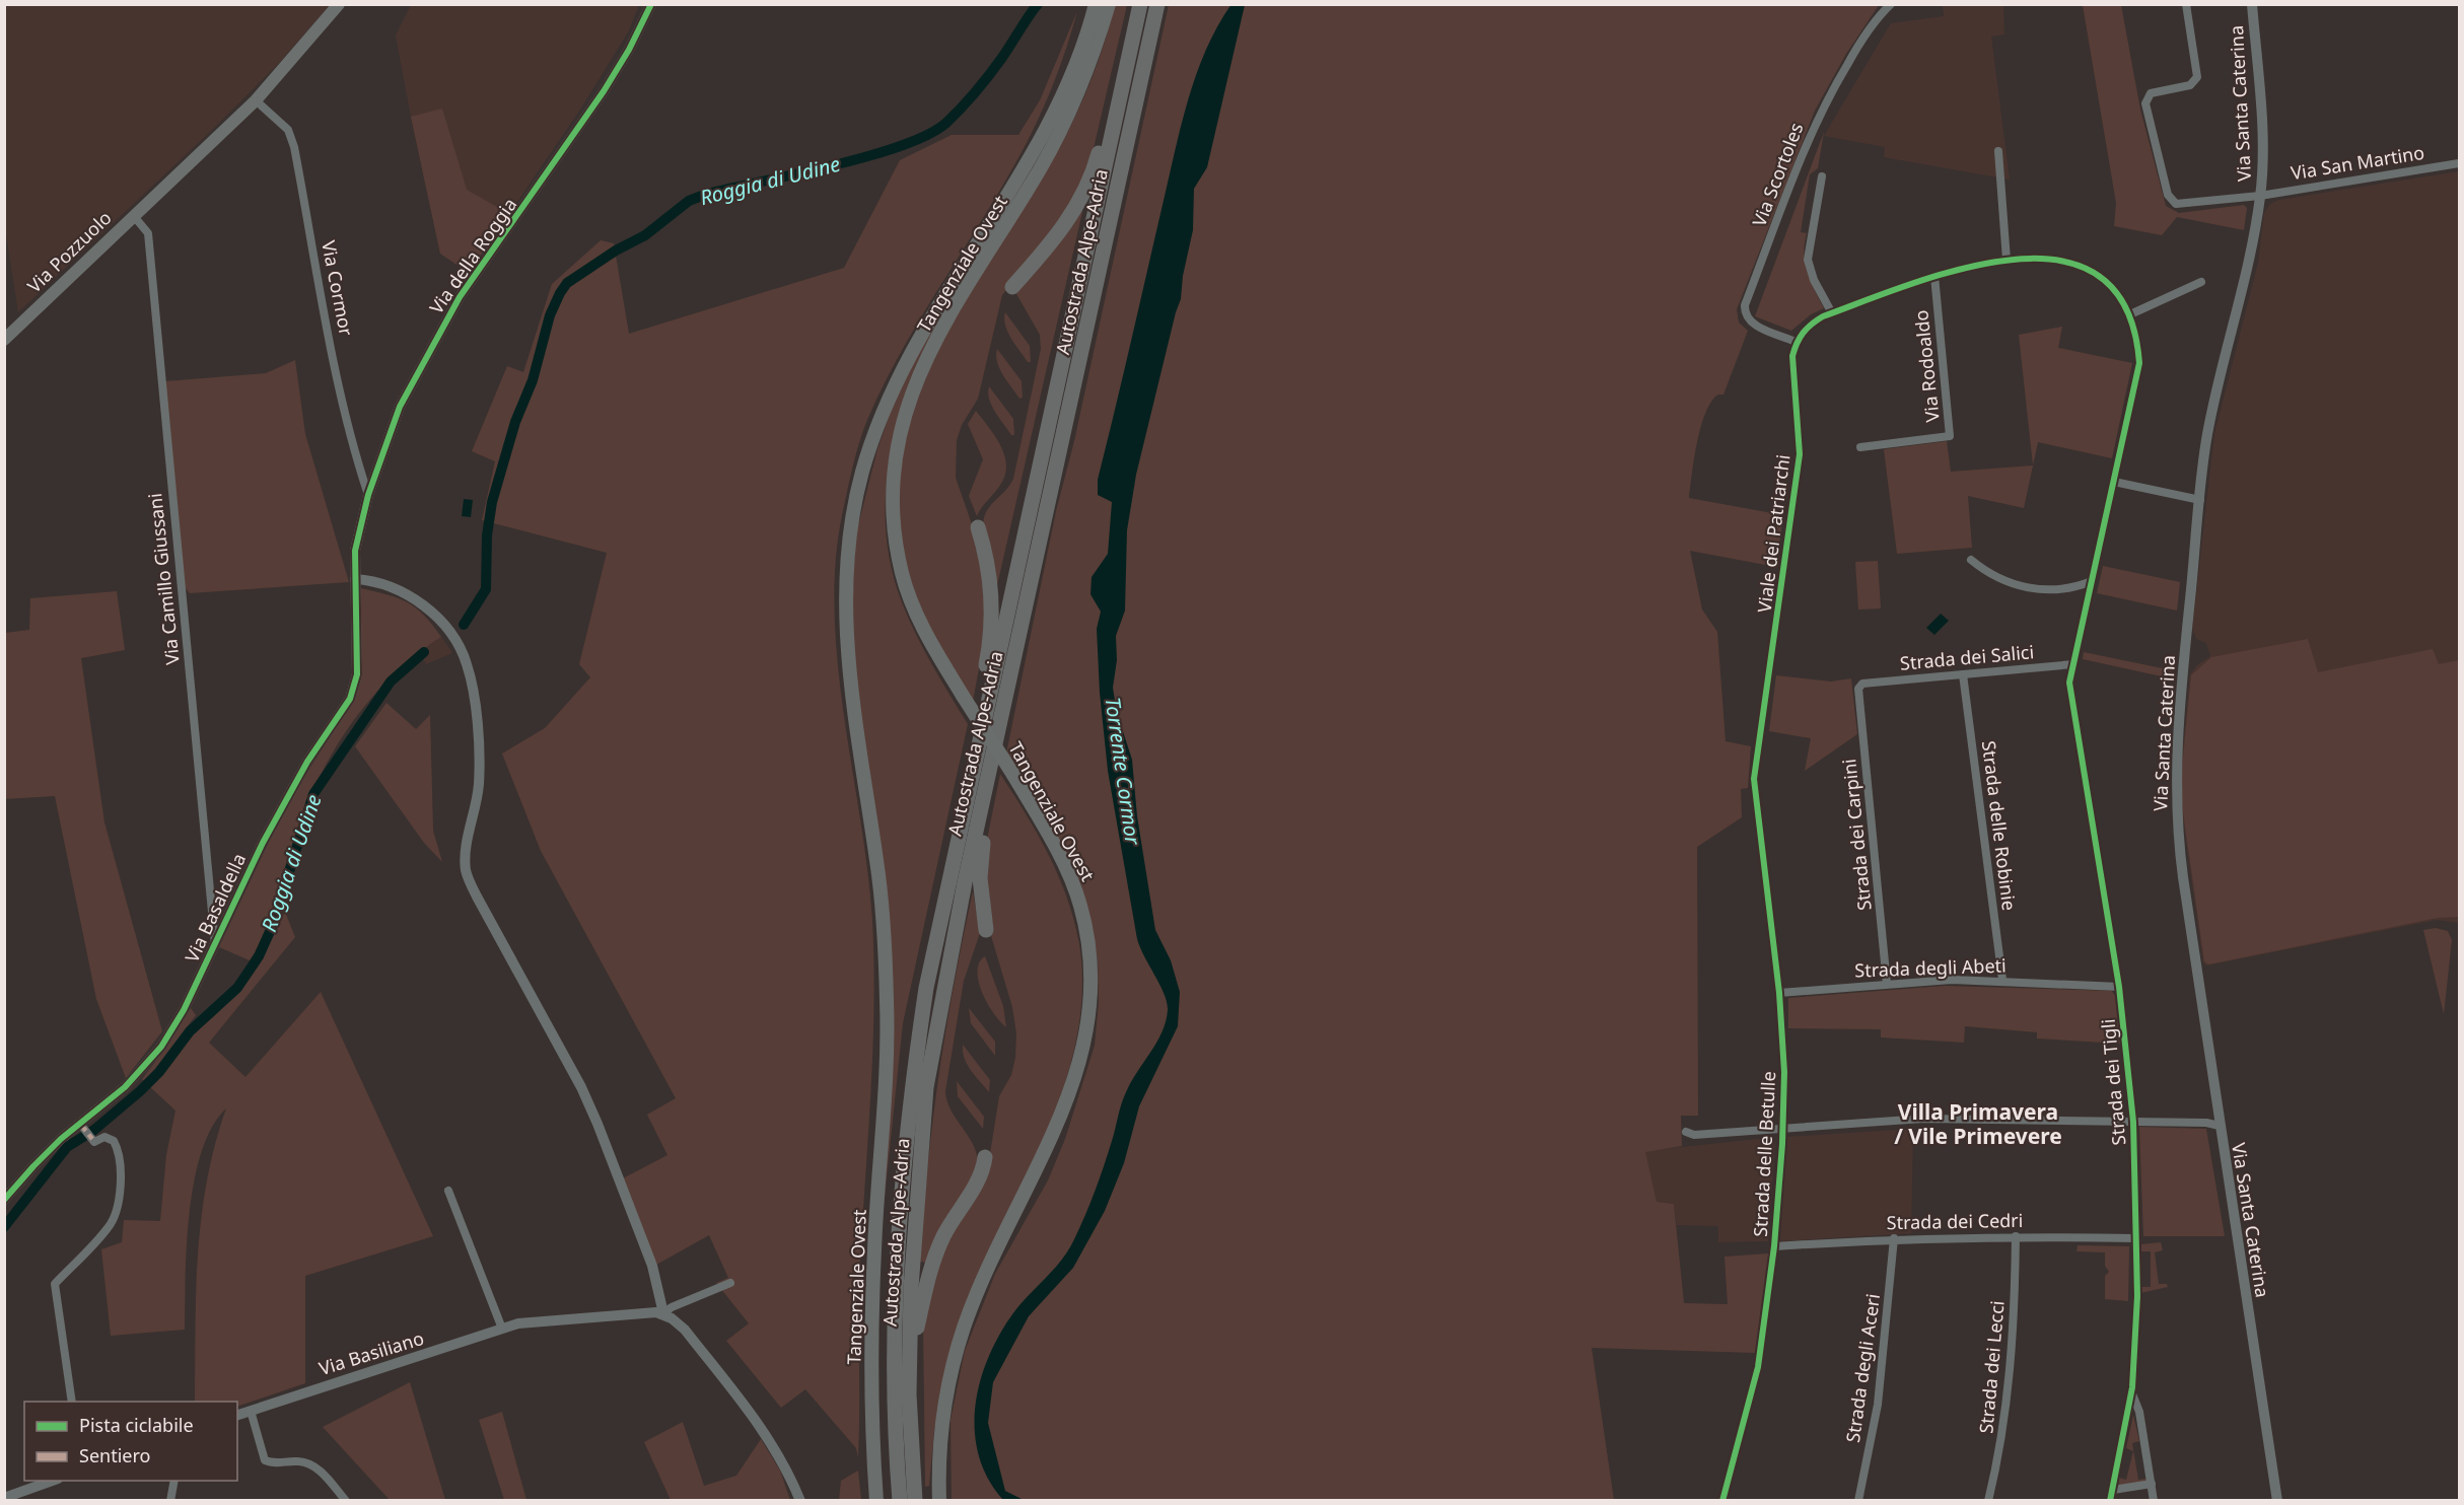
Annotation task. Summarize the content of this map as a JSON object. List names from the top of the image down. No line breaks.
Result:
{"streets":{"highway":["Autostrada Alpe-Adria","Tangenziale Ovest"],"main road":["Via Pozzuolo"],"street":["Via Santa Caterina","Via San Martino","Via Scortoles","Via della Roggia","Via Cormor","Via Rodoaldo","Viale dei Patriarchi","Via Camillo Giussani","Strada dei Salici","Strada delle Robinie","Strada dei Carpini","Via Basaldella","Strada degli Abeti","Strada dei Tigli","Strada delle Betulle","Strada dei Cedri","Via Basiliano","Strada dei Lecci","Strada degli Aceri"]},"crossings":[["Via Santa Caterina","Via San Martino"],["Via Scortoles","Viale dei Patriarchi"],["Via Pozzuolo","Via Cormor"],["Via Pozzuolo","Via Camillo Giussani"],["Via della Roggia","Via Cormor"],["Via della Roggia","Via Basaldella"],["Viale dei Patriarchi","Strada delle Betulle"],["Via Camillo Giussani","Via Basaldella"],["Strada dei Salici","Strada delle Robinie"],["Strada dei Salici","Strada dei Carpini"],["Strada dei Salici","Strada dei Tigli"],["Strada delle Robinie","Strada degli Abeti"],["Strada dei Carpini","Strada degli Abeti"],["Strada degli Abeti","Strada dei Tigli"],["Strada degli Abeti","Strada delle Betulle"],["Strada dei Tigli","Strada dei Cedri"],["Strada delle Betulle","Strada dei Cedri"],["Strada dei Cedri","Strada dei Lecci"],["Strada dei Cedri","Strada degli Aceri"]],"districts":["Villa Primavera / Vile Primevere"],"water":["Roggia di Udine","Torrente Cormor"],"legend":["Pista ciclabile","Sentiero"]}
